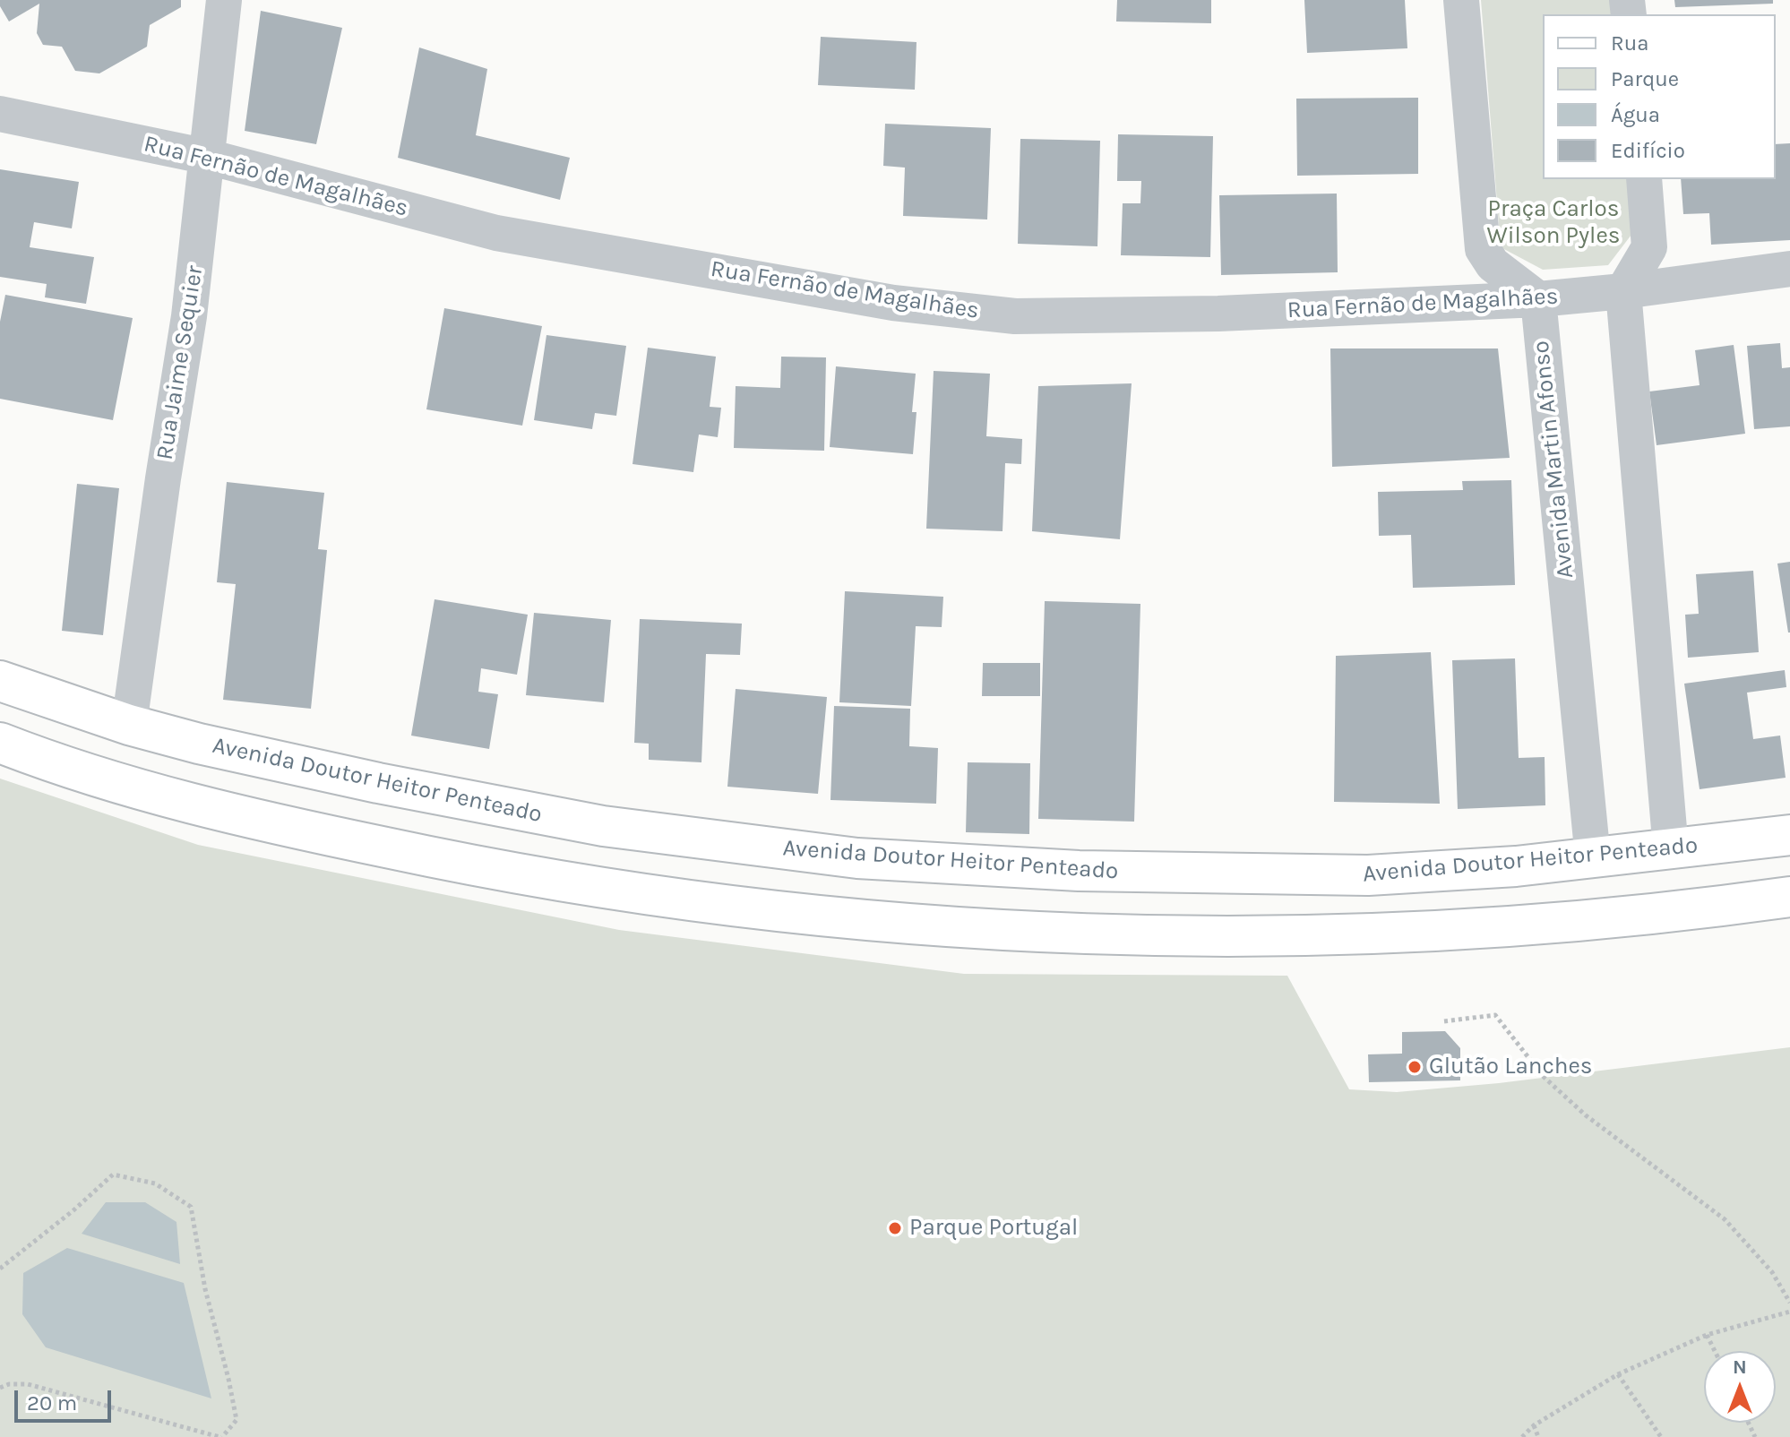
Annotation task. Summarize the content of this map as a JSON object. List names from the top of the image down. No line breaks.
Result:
{"streets":{"main road":["Avenida Doutor Heitor Penteado"],"street":["Rua Fernão de Magalhães","Rua Jaime Sequier","Avenida Martin Afonso"]},"crossings":[["Rua Fernão de Magalhães","Rua Jaime Sequier"],["Rua Fernão de Magalhães","Avenida Martin Afonso"],["Rua Jaime Sequier","Avenida Doutor Heitor Penteado"],["Avenida Martin Afonso","Avenida Doutor Heitor Penteado"]],"parks":["Praça Carlos Wilson Pyles"],"places":["Glutão Lanches","Parque Portugal"],"legend":["Rua","Parque","Água","Edifício"],"scale_bar":"20 m","north":"top"}
